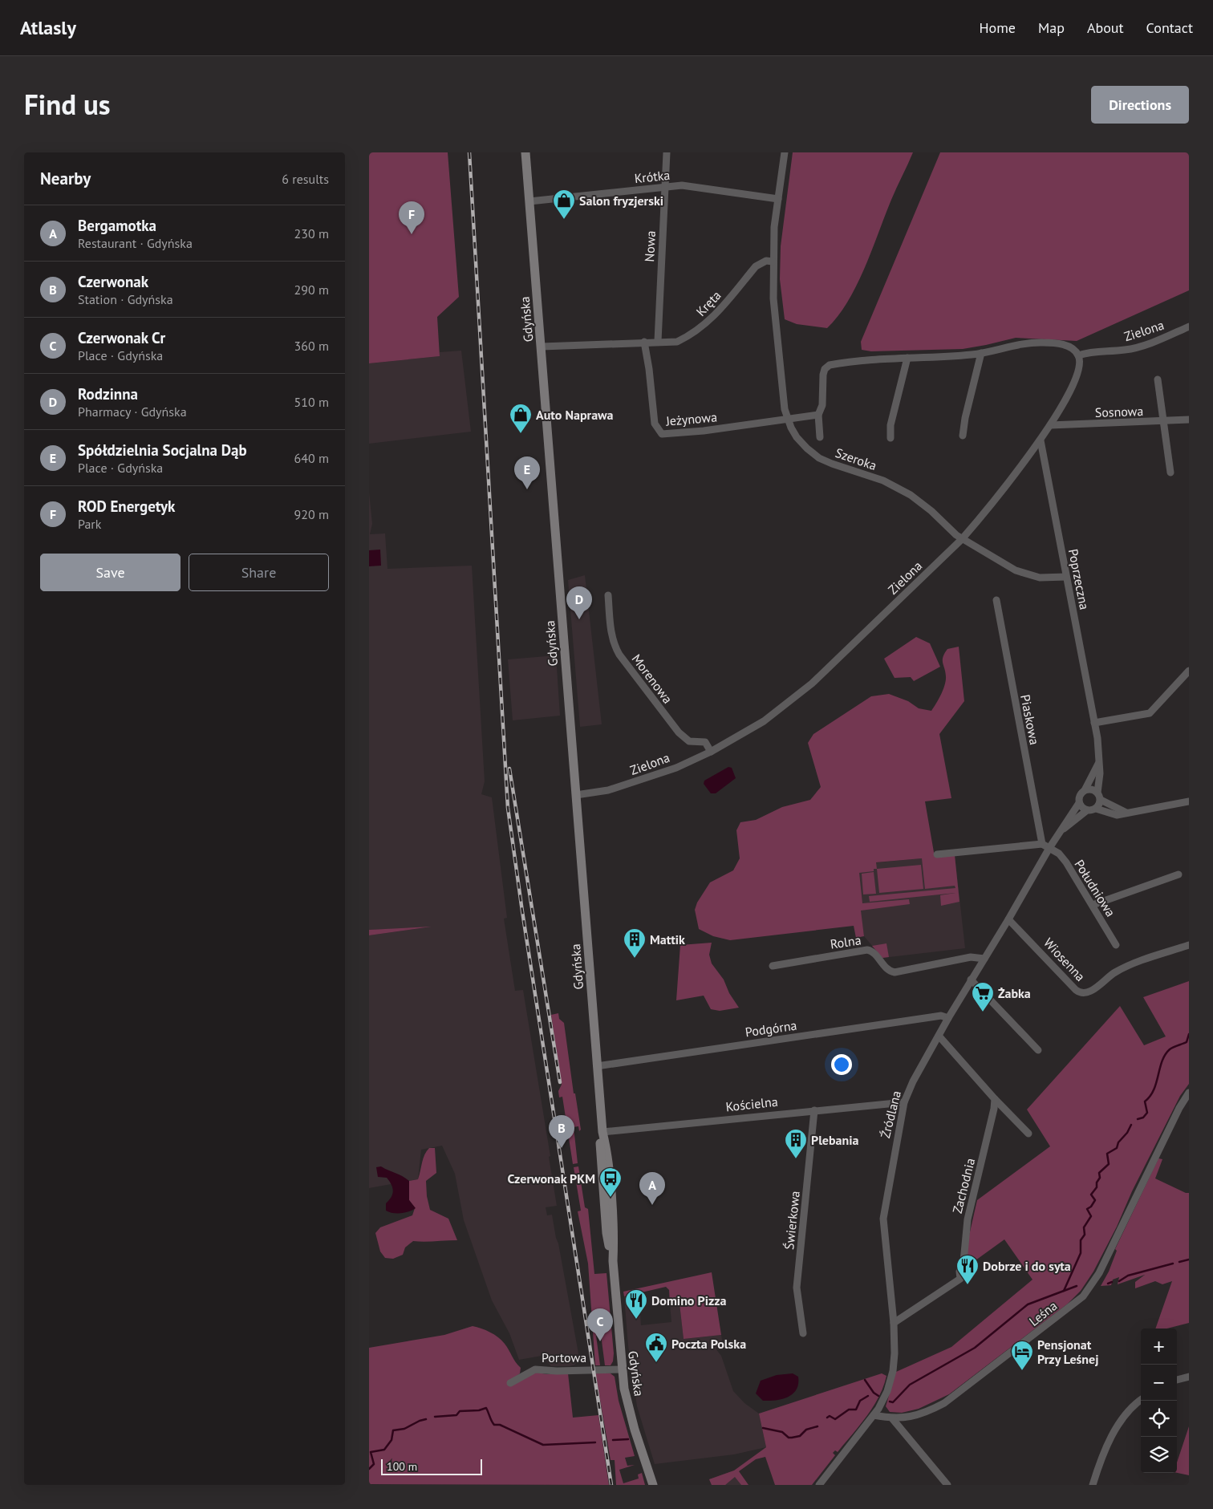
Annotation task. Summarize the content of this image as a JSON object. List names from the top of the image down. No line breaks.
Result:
{"streets":{"main road":["Gdyńska"],"street":["Krótka","Nowa","Kręta","Zielona","Sosnowa","Jeżynowa","Szeroka","Poprzeczna","Morenowa","Piaskowa","Południowa","Rolna","Wiosenna","Podgórna","Kościelna","Źródlana","Zachodnia","Świerkowa","Leśna","Portowa"]},"crossings":[["Krótka","Nowa"],["Krótka","Gdyńska"],["Nowa","Kręta"],["Kręta","Gdyńska"],["Kręta","Jeżynowa"],["Kręta","Szeroka"],["Gdyńska","Zielona"],["Gdyńska","Podgórna"],["Gdyńska","Kościelna"],["Gdyńska","Portowa"],["Zielona","Sosnowa"],["Zielona","Szeroka"],["Zielona","Poprzeczna"],["Zielona","Morenowa"],["Jeżynowa","Szeroka"],["Szeroka","Poprzeczna"],["Poprzeczna","Źródlana"],["Piaskowa","Południowa"],["Piaskowa","Źródlana"],["Południowa","Źródlana"],["Rolna","Źródlana"],["Wiosenna","Źródlana"],["Podgórna","Źródlana"],["Kościelna","Źródlana"],["Kościelna","Świerkowa"],["Źródlana","Zachodnia"],["Źródlana","Leśna"]],"places":{"shop":["Salon fryzjerski","Auto Naprawa"],"building":["Mattik","Plebania"],"supermarket":["Żabka"],"bus stop":["Czerwonak PKM"],"restaurant":["Dobrze i do syta","Domino Pizza"],"public building":["Poczta Polska"],"hotel":["Pensjonat Przy Leśnej"]},"scale_bar":"100 m","page":{"header":"Atlasly","nav":["Home","Map","About","Contact"],"title":"Find us","buttons":["Directions",["Save","Share"]],"heading":["Nearby","6 results"],"pins":["F","E","D","B","A","C"],"list":[{"mark":"A","name":"Bergamotka","note":"Restaurant · Gdyńska","value":"230 m"},{"mark":"B","name":"Czerwonak","note":"Station · Gdyńska","value":"290 m"},{"mark":"C","name":"Czerwonak Cr","note":"Place · Gdyńska","value":"360 m"},{"mark":"D","name":"Rodzinna","note":"Pharmacy · Gdyńska","value":"510 m"},{"mark":"E","name":"Spółdzielnia Socjalna Dąb","note":"Place · Gdyńska","value":"640 m"},{"mark":"F","name":"ROD Energetyk","note":"Park","value":"920 m"}],"map_buttons":["+","−"],"scale":"100 m"}}
